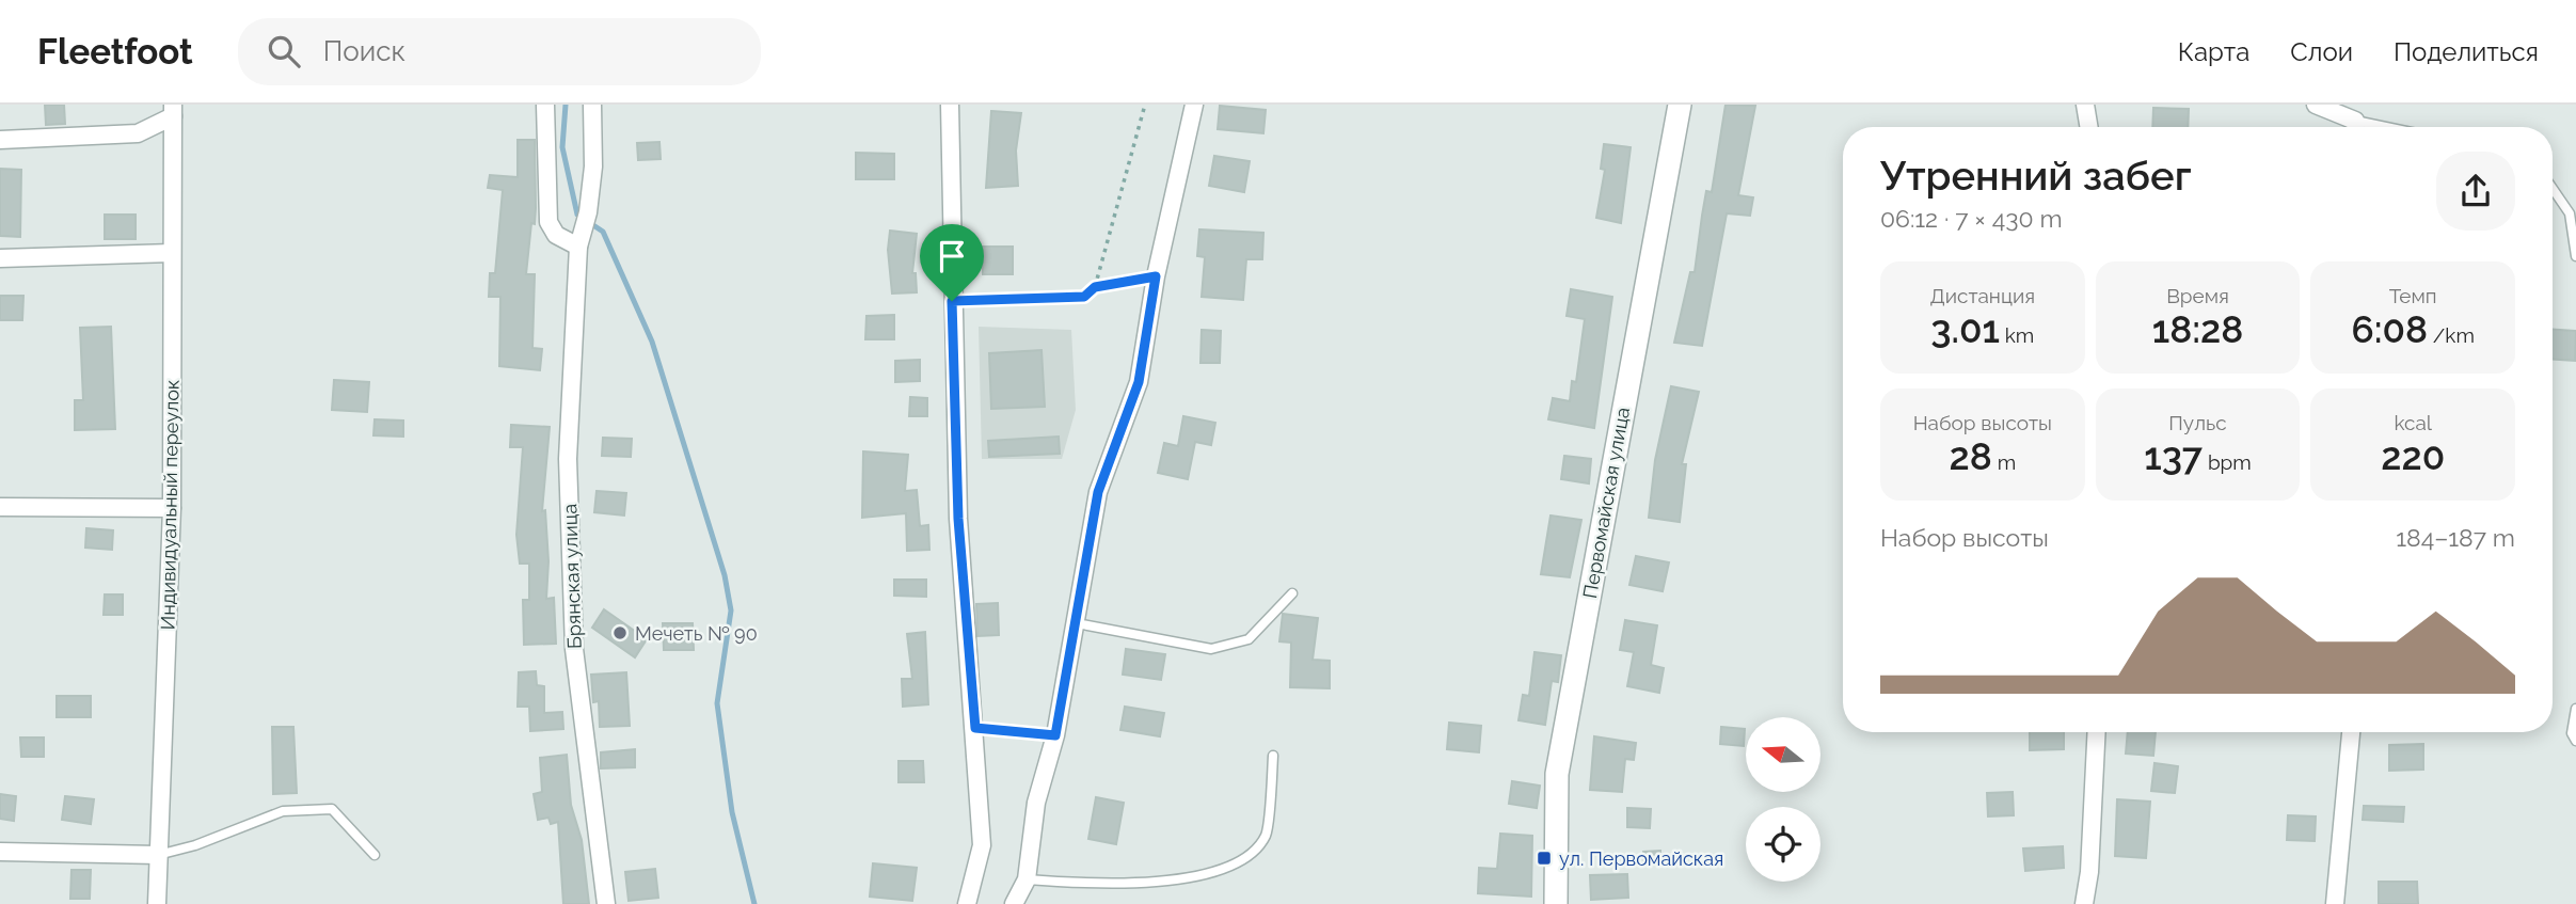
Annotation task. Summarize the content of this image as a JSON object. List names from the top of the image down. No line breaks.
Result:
{"streets":{"street":["Первомайская улица","Индивидуальный переулок","Брянская улица"]},"places":{"other":["Мечеть № 90"],"transit":["ул. Первомайская"]},"north":"left","page":{"header":"Fleetfoot","search":"Поиск","nav":["Карта","Слои","Поделиться"],"heading":["Утренний забег","06:12 · 7 × 430 m"],"stats":[["Дистанция","3.01 km"],["Время","18:28"],["Темп","6:08 /km"],["Набор высоты","28 m"],["Пульс","137 bpm"],["kcal","220"]],"chart":["Набор высоты","184–187 m"]}}
